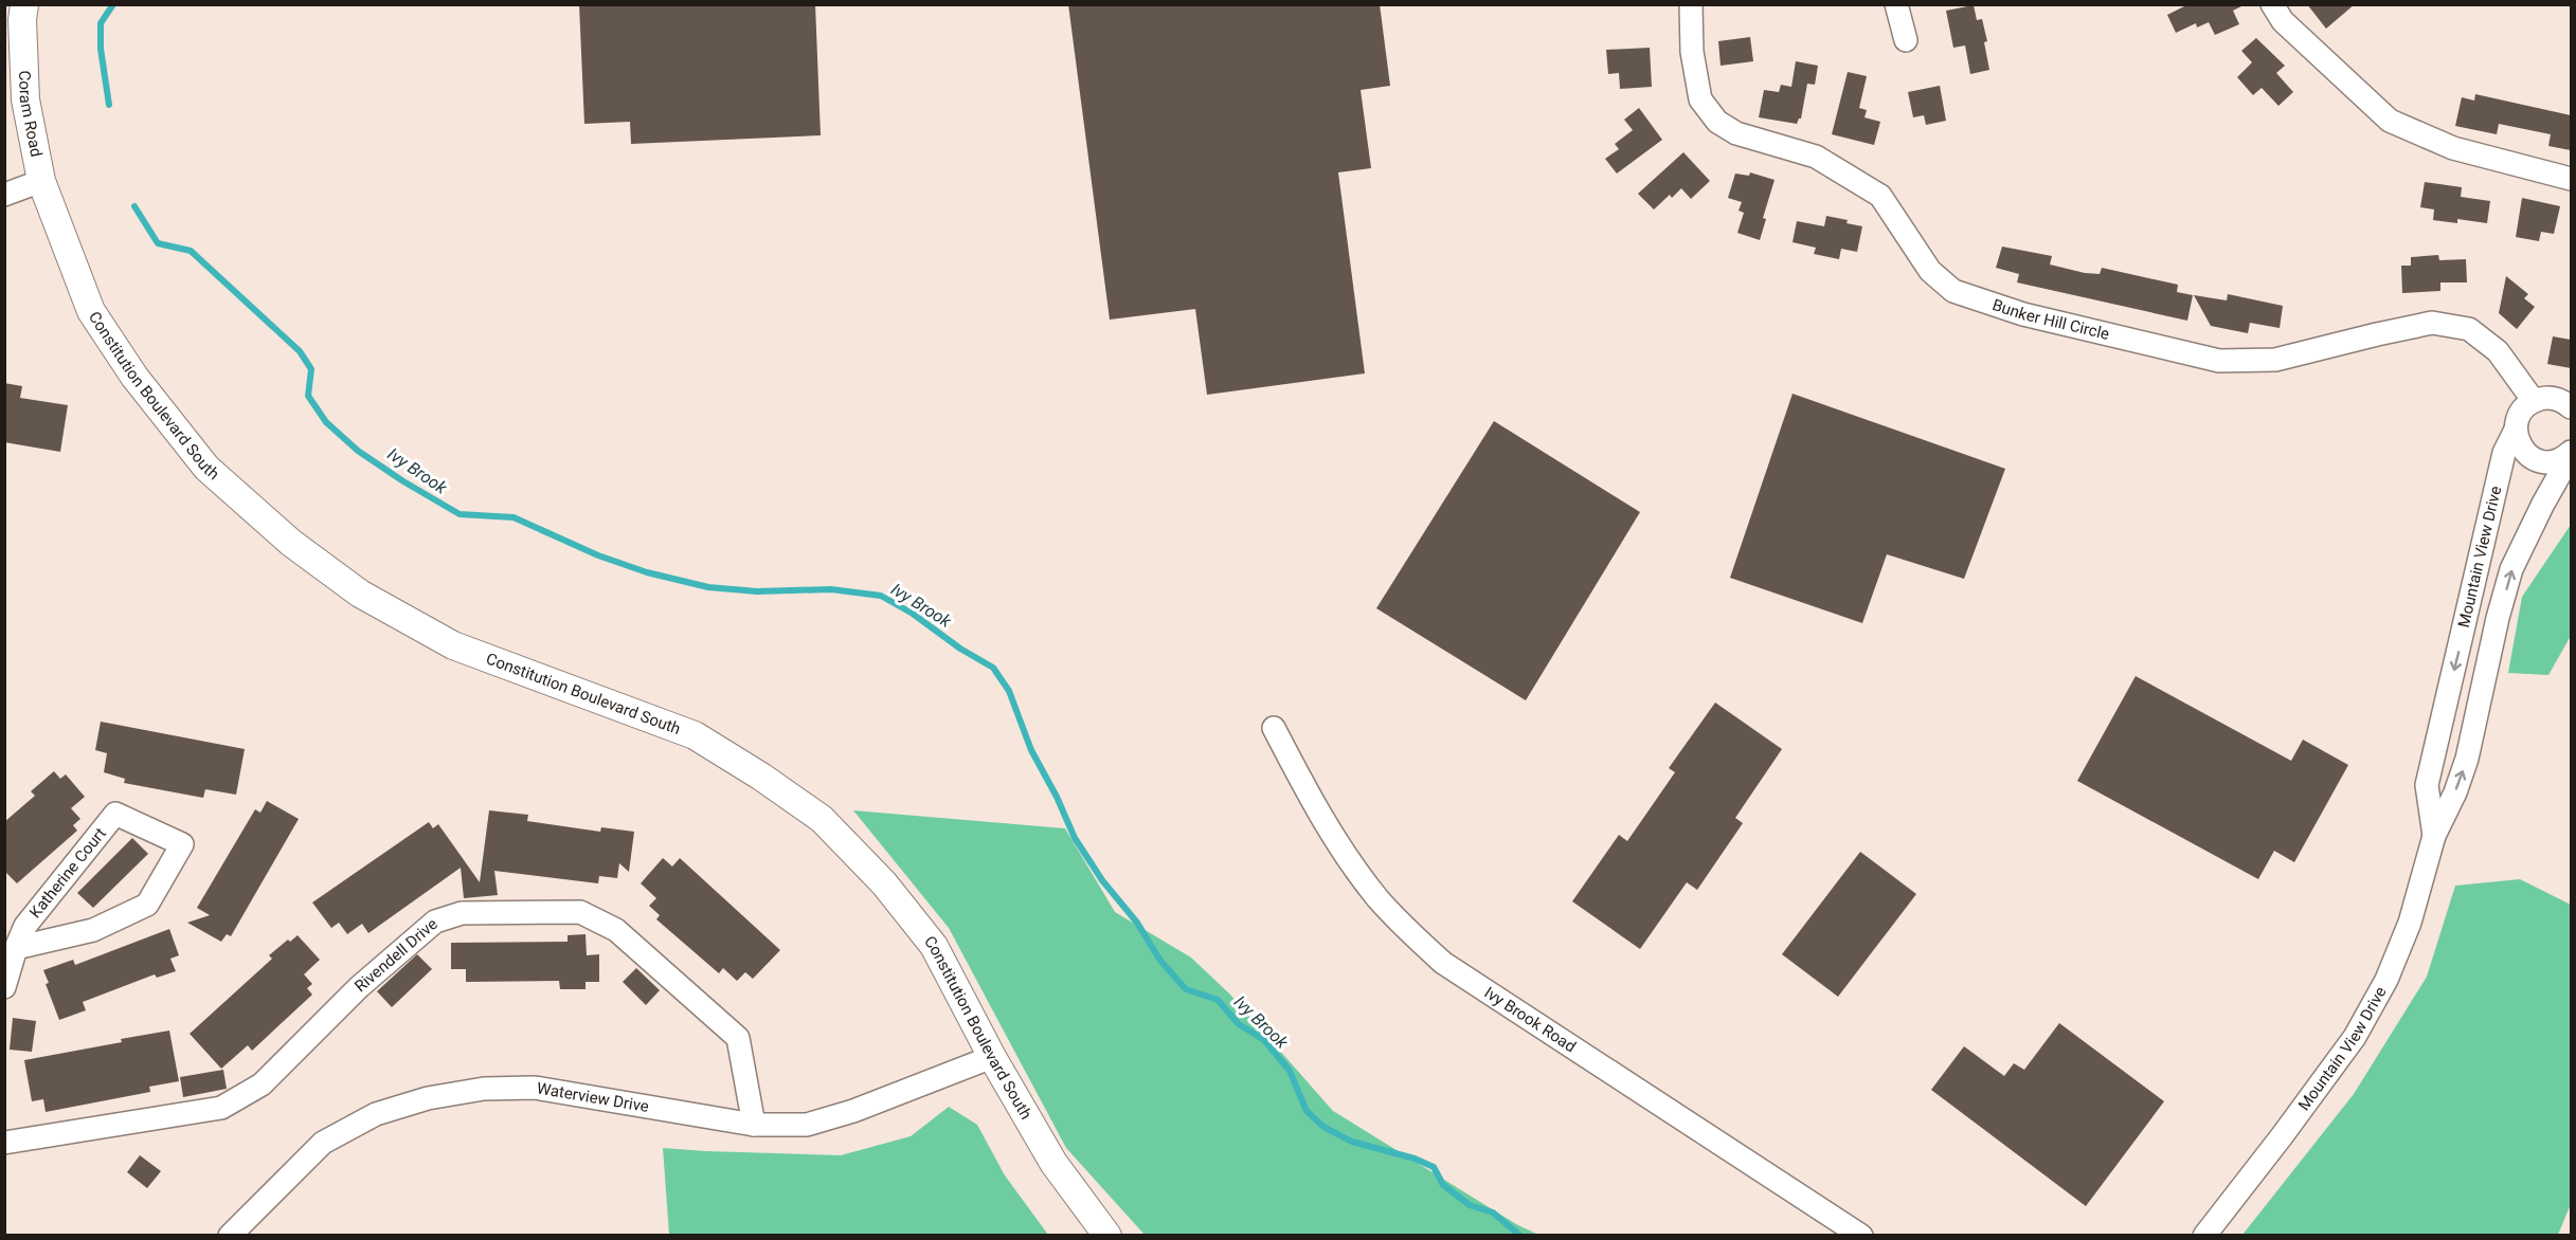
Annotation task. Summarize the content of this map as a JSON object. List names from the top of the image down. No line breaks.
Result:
{"streets":{"main road":["Coram Road","Constitution Boulevard South"],"street":["Bunker Hill Circle","Mountain View Drive","Katherine Court","Rivendell Drive","Ivy Brook Road","Waterview Drive"]},"crossings":[["Coram Road","Constitution Boulevard South"],["Bunker Hill Circle","Mountain View Drive"],["Constitution Boulevard South","Waterview Drive"],["Rivendell Drive","Waterview Drive"]],"water":["Ivy Brook"]}
